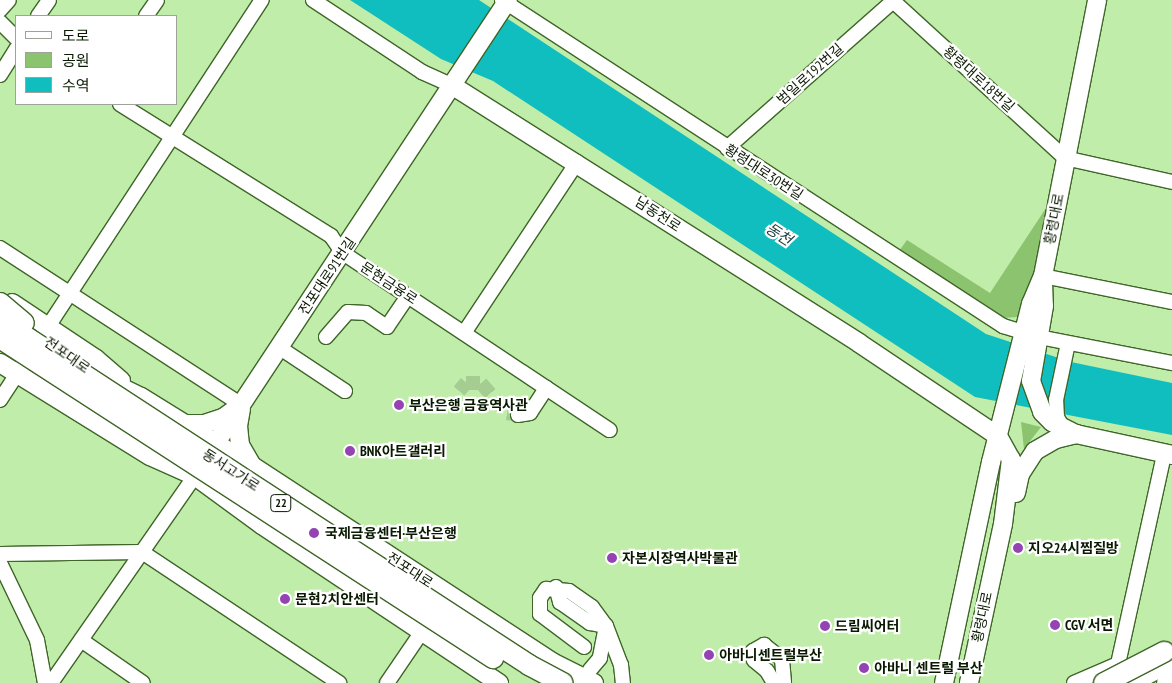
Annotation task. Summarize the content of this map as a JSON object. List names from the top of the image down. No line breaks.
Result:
{"streets":{"highway":["동서고가로","22"],"main road":["남동천로","황령대로","전포대로91번길","전포대로"],"street":["범일로192번길","황령대로18번길","황령대로30번길","문현금융로"]},"crossings":[["범일로192번길","황령대로18번길"],["범일로192번길","황령대로30번길"],["황령대로18번길","황령대로"],["황령대로30번길","황령대로"],["황령대로30번길","전포대로91번길"],["남동천로","황령대로"],["남동천로","전포대로91번길"],["전포대로91번길","문현금융로"],["전포대로91번길","전포대로"]],"water":["동천"],"places":["부산은행 금융역사관","BNK아트갤러리","국제금융센터·부산은행","지오24시찜질방","자본시장역사박물관","문현2치안센터","CGV 서면","드림씨어터","아바니센트럴부산","아바니 센트럴 부산"],"legend":["도로","공원","수역"]}
